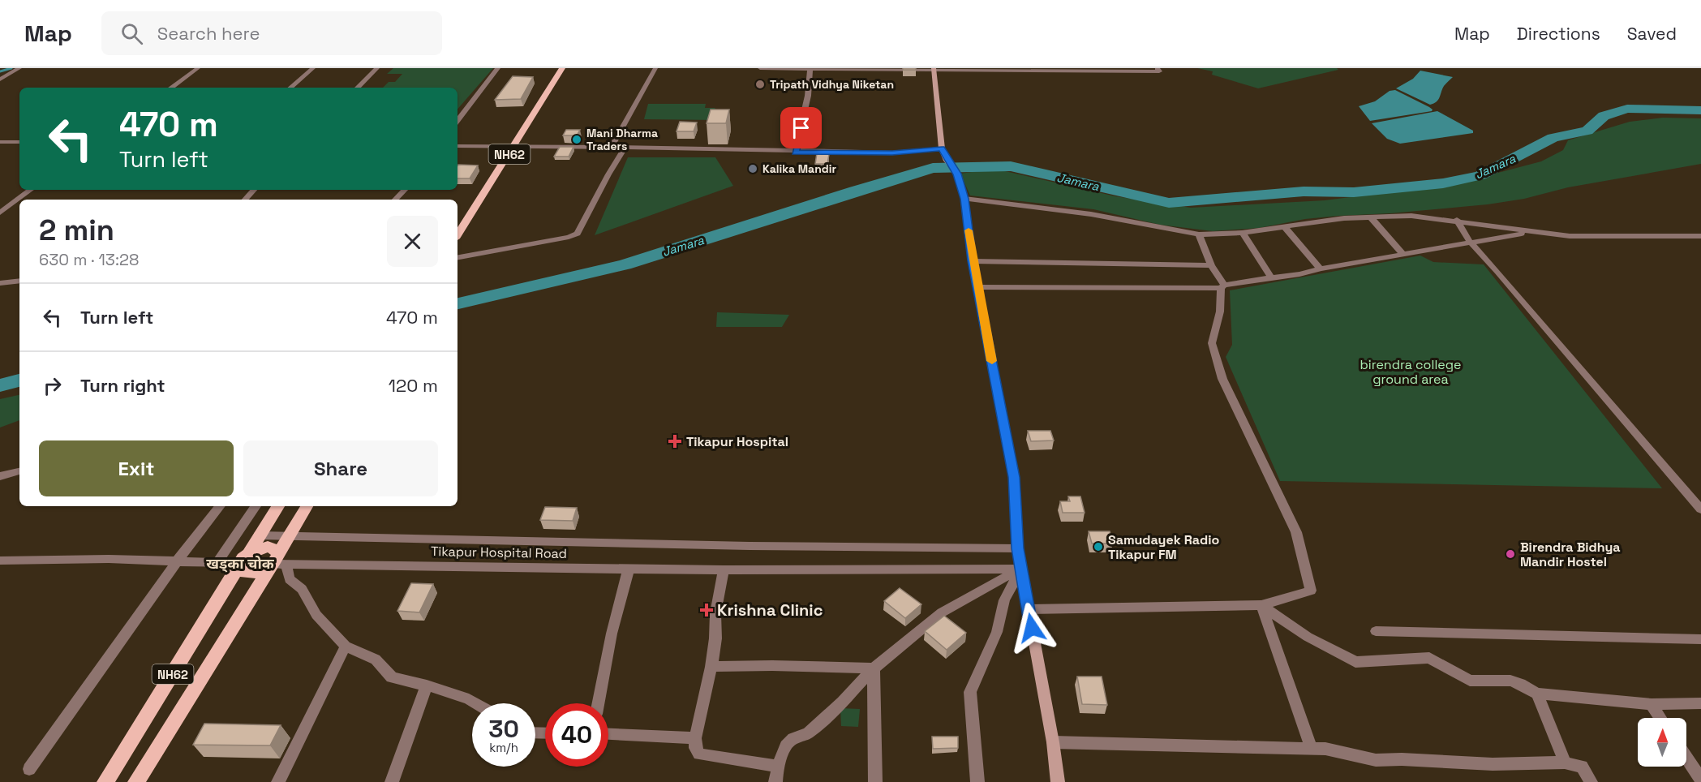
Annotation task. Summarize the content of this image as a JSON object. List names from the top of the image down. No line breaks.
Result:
{"streets":{"main road":["NH62"],"street":["Tikapur Hospital Road"]},"crossings":[["NH62","Tikapur Hospital Road"]],"districts":["खड्का चोक"],"water":["Jamara"],"parks":["birendra college ground area"],"places":{"other":["Tripath Vidhya Niketan","Mani Dharma Traders","Kalika Mandir","Samudayek Radio Tikapur FM","Birendra Bidhya Mandir Hostel"],"health":["Tikapur Hospital","Krishna Clinic"]},"north":"top","page":{"header":"Map","search":"Search here","nav":["Map","Directions","Saved"],"turn":["470 m","Turn left"],"heading":["2 min","630 m · 13:28"],"list":[{"name":"Turn left","value":"470 m"},{"name":"Turn right","value":"120 m"}],"buttons":["Exit","Share"],"speed":"30 km/h","limit":"40"}}
